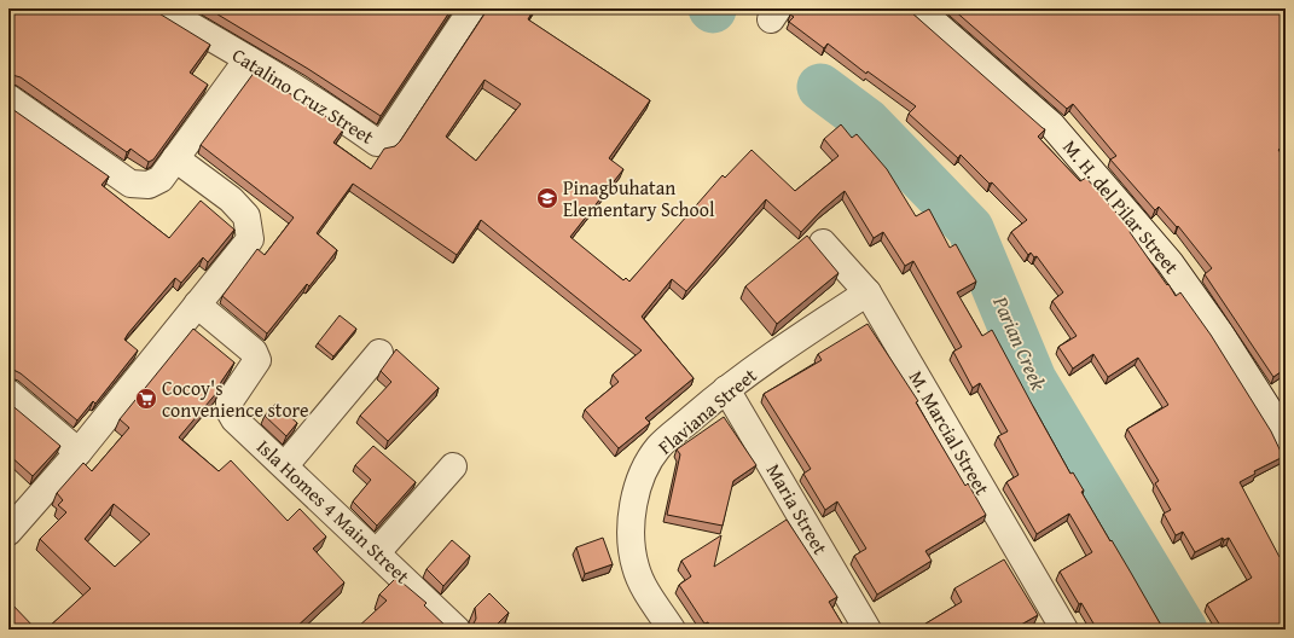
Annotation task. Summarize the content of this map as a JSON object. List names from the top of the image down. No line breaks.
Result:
{"streets":{"street":["Catalino Cruz Street","M. H. del Pilar Street","Flaviana Street","M. Marcial Street","Maria Street","Isla Homes 4 Main Street"]},"crossings":[["Flaviana Street","M. Marcial Street"],["Flaviana Street","Maria Street"]],"water":["Parian Creek"],"places":{"school or university":["Pinagbuhatan Elementary School"],"supermarket":["Cocoy's convenience store"]}}
